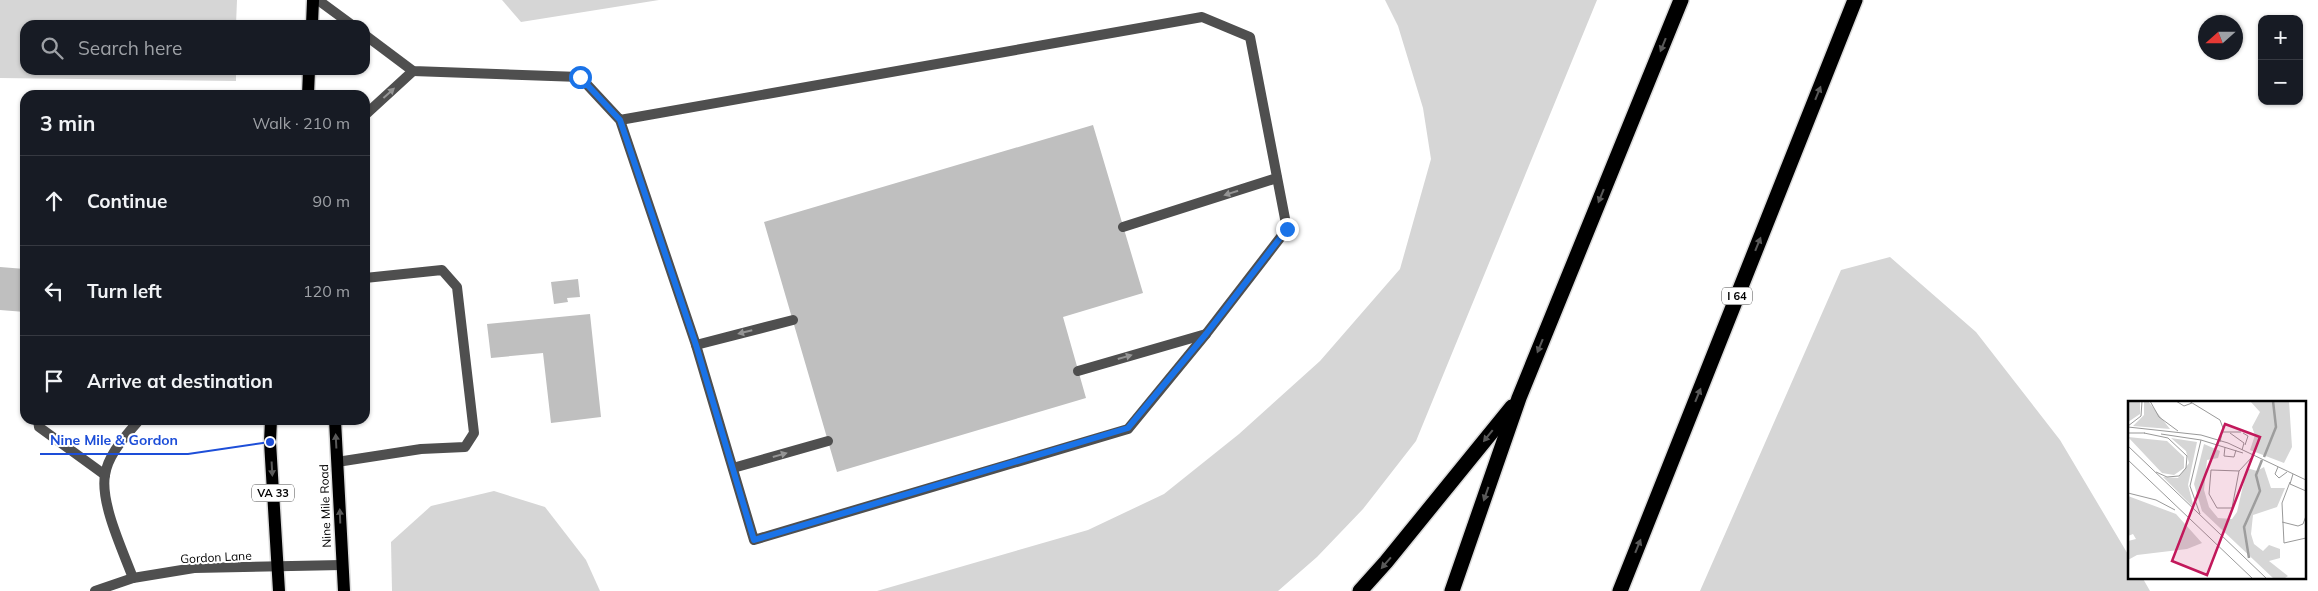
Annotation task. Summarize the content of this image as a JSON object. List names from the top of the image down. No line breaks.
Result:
{"streets":{"highway":["I 64"],"main road":["VA 33","Nine Mile Road"],"street":["Gordon Lane"]},"crossings":[["VA 33","Gordon Lane"],["Nine Mile Road","Gordon Lane"]],"places":["Nine Mile & Gordon"],"north":"left","page":{"map_buttons":["+","−"],"search":"Search here","heading":["3 min","Walk · 210 m"],"list":[["Continue","90 m"],["Turn left","120 m"],"Arrive at destination"]}}
